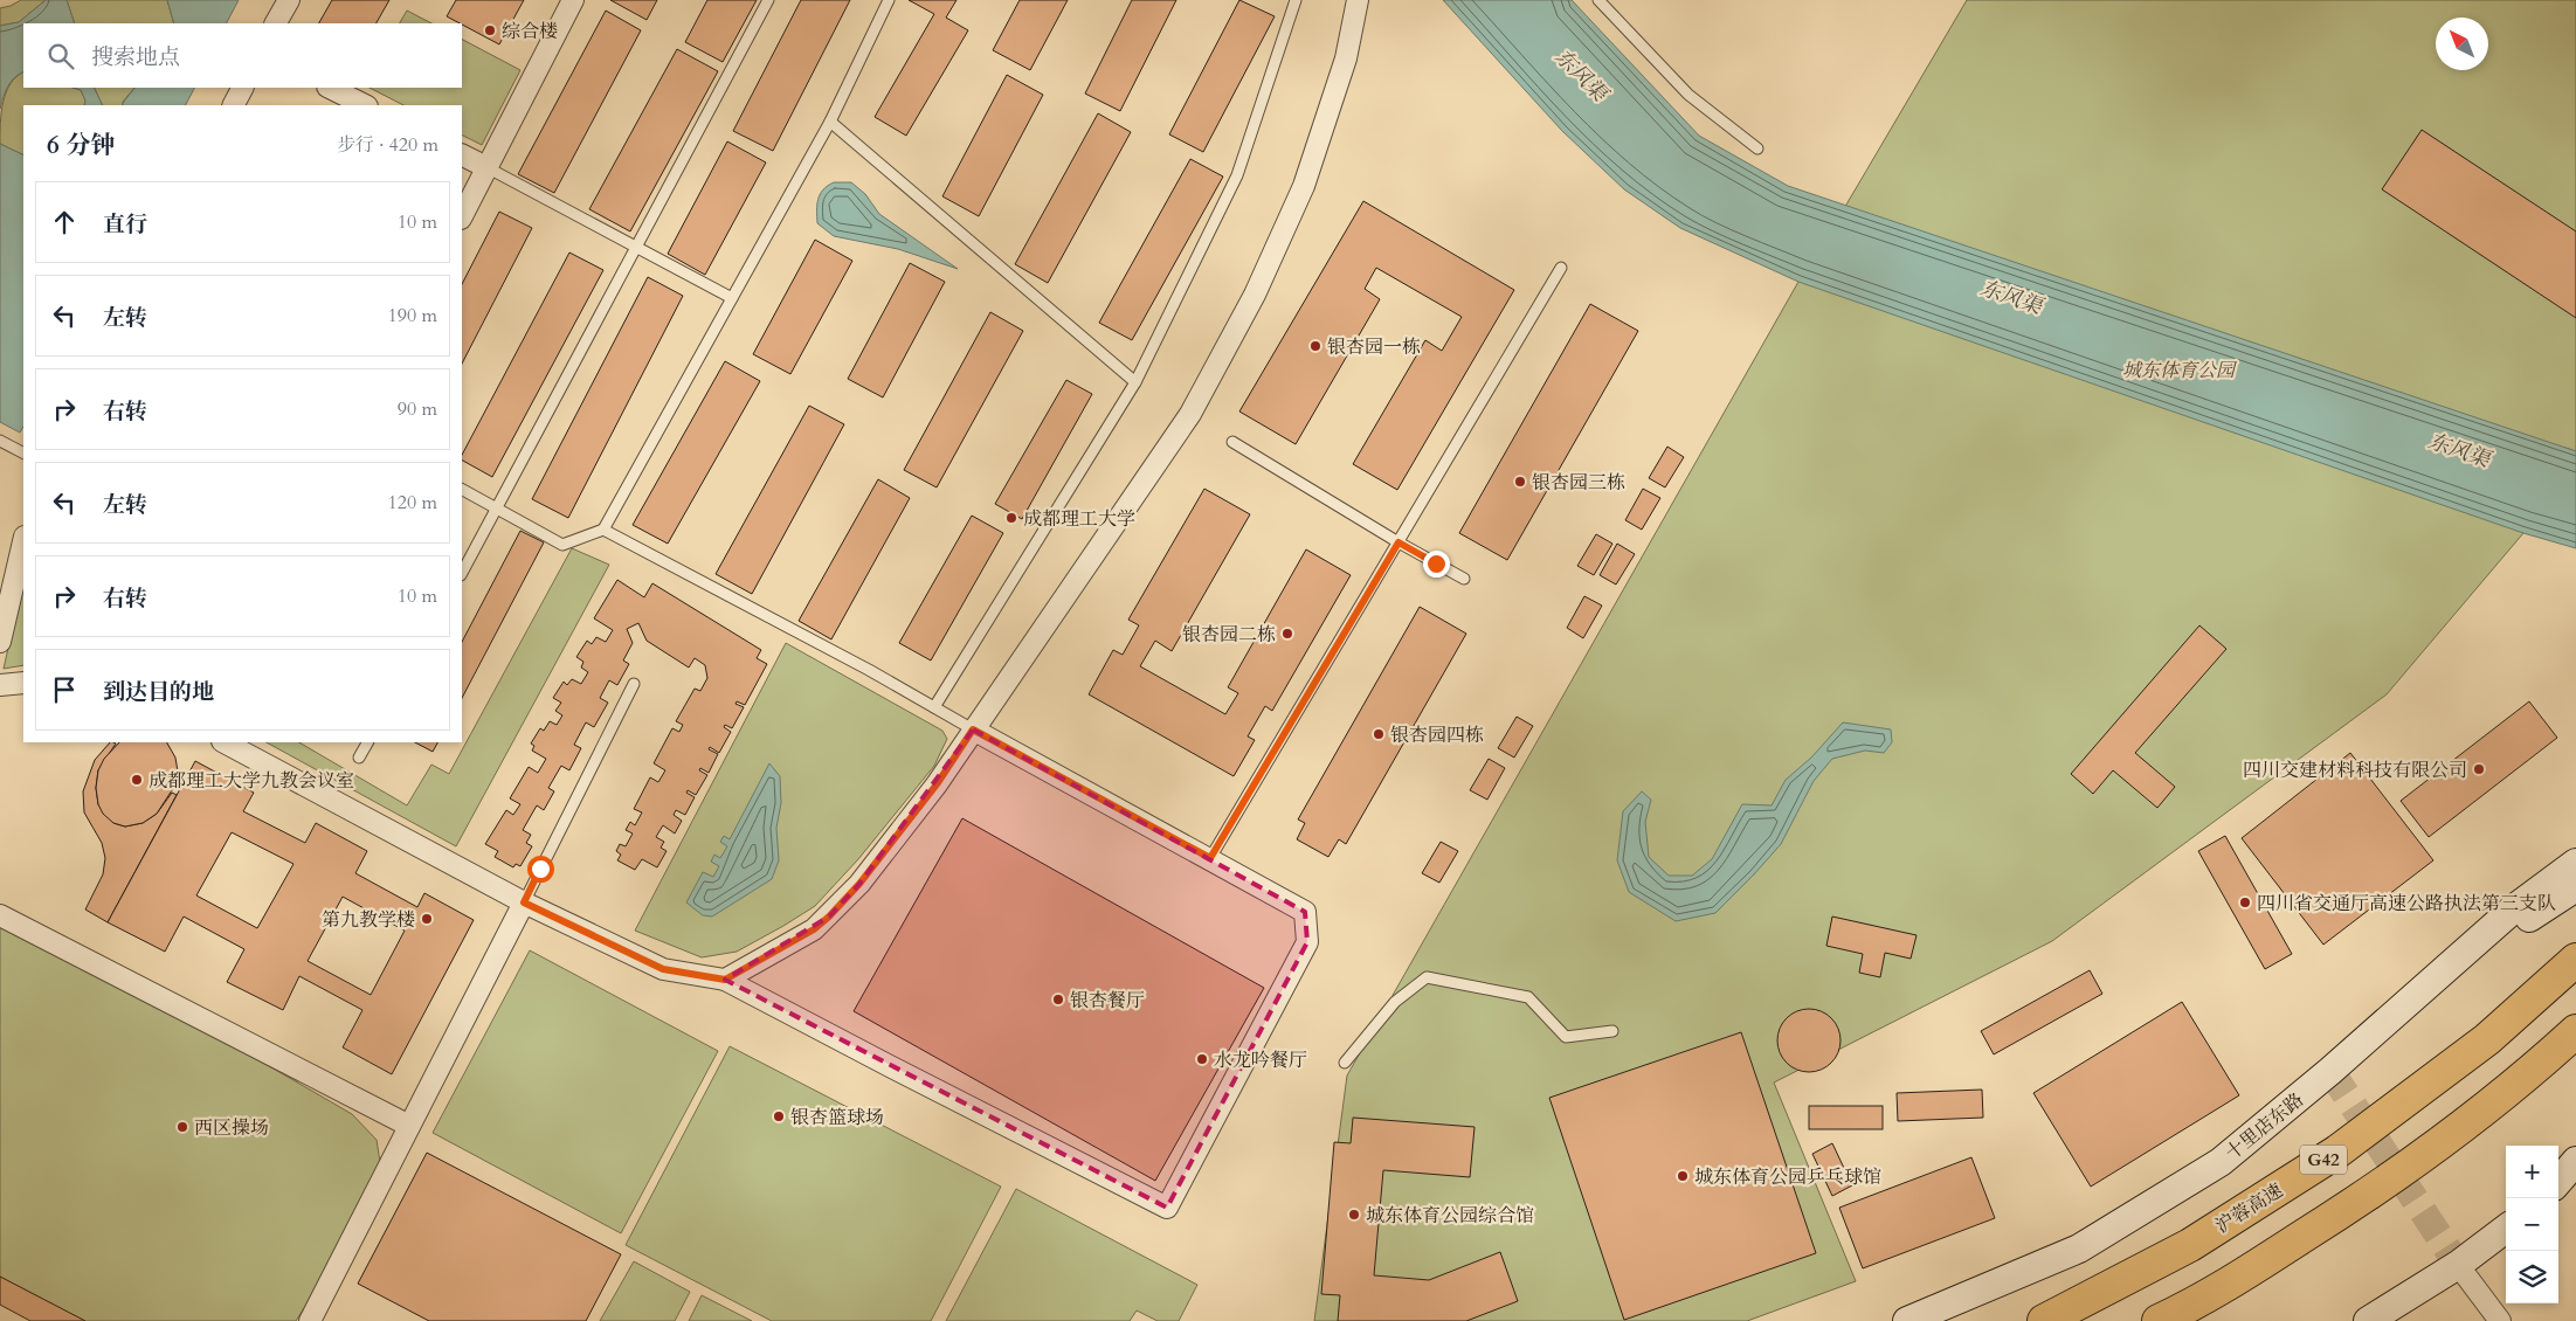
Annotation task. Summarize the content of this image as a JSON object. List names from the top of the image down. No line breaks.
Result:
{"streets":{"highway":["G42","沪蓉高速"],"street":["十里店东路"]},"water":["东风渠"],"parks":["城东体育公园"],"places":["综合楼","银杏园一栋","银杏园三栋","成都理工大学","银杏园二栋","银杏园四栋","四川交建材料科技有限公司","成都理工大学九教会议室","四川省交通厅高速公路执法第三支队","第九教学楼","银杏餐厅","水龙吟餐厅","银杏篮球场","西区操场","城东体育公园乒乓球馆","城东体育公园综合馆"],"north":"top left","page":{"search":"搜索地点","heading":["6 分钟","步行 · 420 m"],"list":[["直行","10 m"],["左转","190 m"],["右转","90 m"],["左转","120 m"],["右转","10 m"],"到达目的地"],"map_buttons":["+","−"]}}
